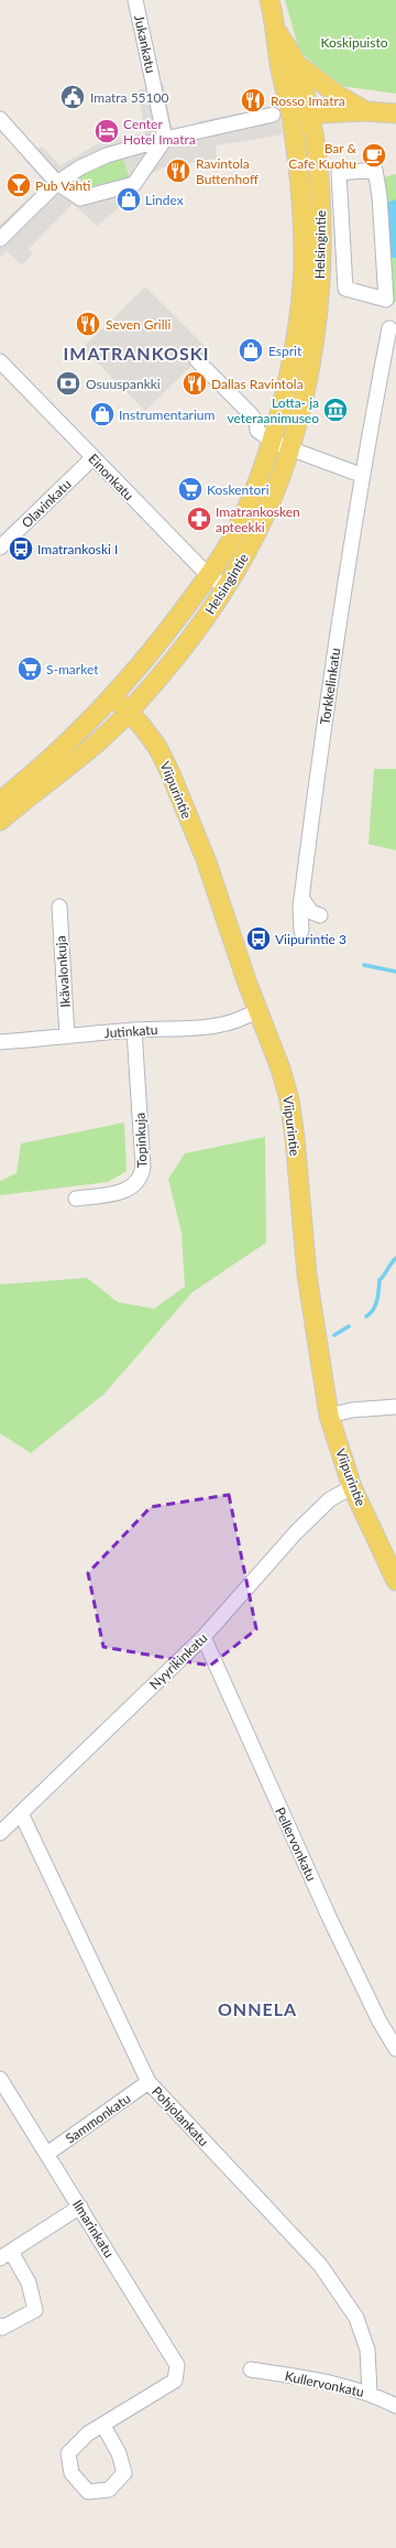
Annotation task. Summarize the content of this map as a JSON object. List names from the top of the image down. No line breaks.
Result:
{"streets":{"main road":["Helsingintie","Viipurintie"],"street":["Jukankatu","Einonkatu","Olavinkatu","Torkkelinkatu","Ikävalonkuja","Jutinkatu","Topinkuja","Nyyrikinkatu","Pellervonkatu","Pohjolankatu","Sammonkatu","Ilmarinkatu","Kullervonkatu"]},"crossings":[["Helsingintie","Einonkatu"],["Helsingintie","Viipurintie"],["Einonkatu","Olavinkatu"],["Viipurintie","Jutinkatu"],["Viipurintie","Nyyrikinkatu"],["Ikävalonkuja","Jutinkatu"],["Jutinkatu","Topinkuja"],["Nyyrikinkatu","Pellervonkatu"],["Nyyrikinkatu","Pohjolankatu"],["Pohjolankatu","Sammonkatu"],["Pohjolankatu","Kullervonkatu"],["Sammonkatu","Ilmarinkatu"]],"districts":["IMATRANKOSKI","ONNELA"],"parks":["Koskipuisto"],"places":{"public building":["Imatra 55100"],"restaurant":["Rosso Imatra","Ravintola Buttenhoff","Seven Grilli","Dallas Ravintola"],"hotel":["Center Hotel Imatra"],"cafe":["Bar & Cafe Kuohu"],"bar":["Pub Vahti"],"shop":["Lindex","Esprit","Instrumentarium"],"bank":["Osuuspankki"],"museum":["Lotta- ja veteraanimuseo"],"supermarket":["Koskentori","S-market"],"pharmacy":["Imatrankosken apteekki"],"bus stop":["Imatrankoski I","Viipurintie 3"]}}
